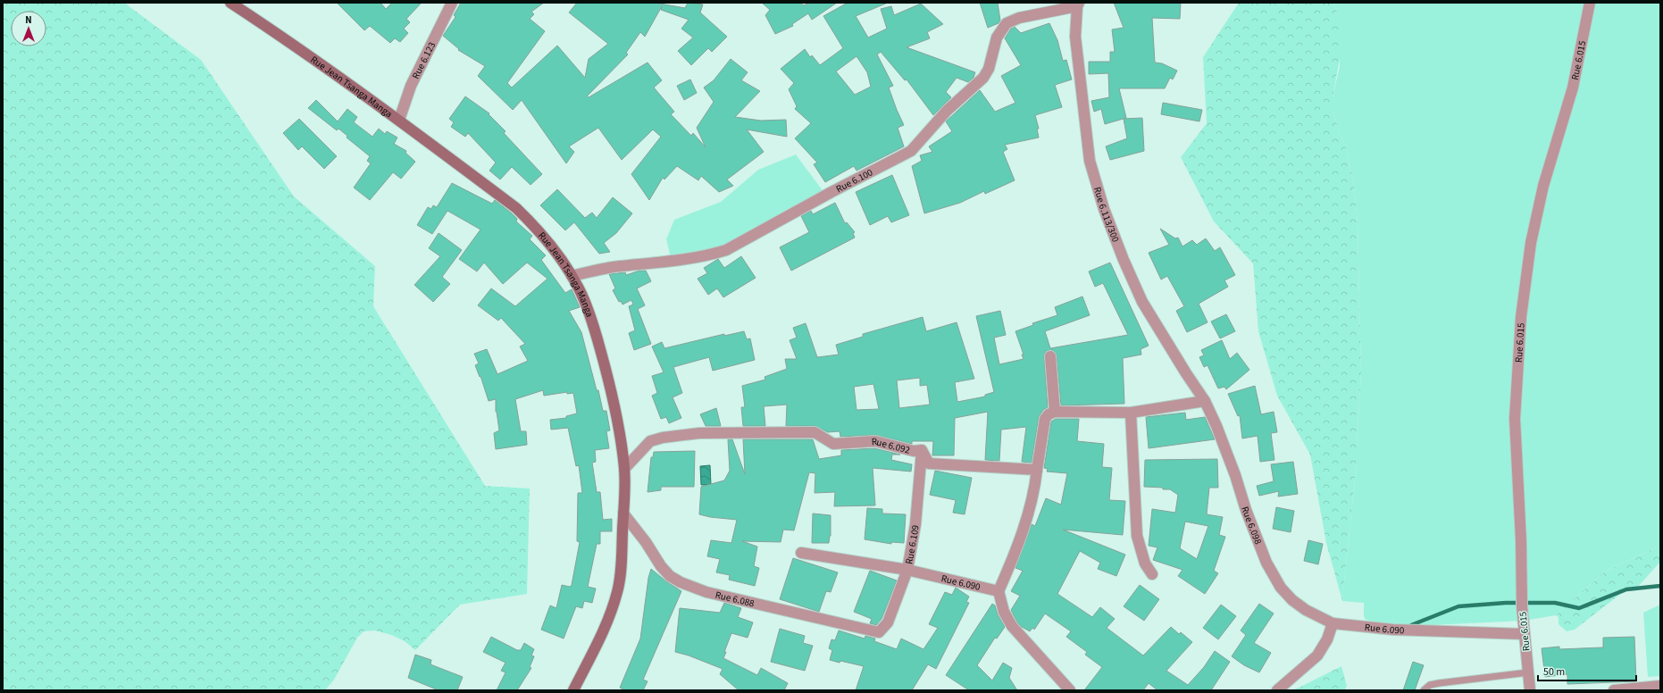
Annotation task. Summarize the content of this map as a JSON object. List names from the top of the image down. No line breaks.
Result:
{"streets":{"street":["Rue 6.123","Rue 6.015","Rue Jean Tsanga Manga","Rue 6.100","Rue 6.113/300","Rue 6.092","Rue 6.098","Rue 6.109","Rue 6.090","Rue 6.088"]},"crossings":[["Rue 6.123","Rue Jean Tsanga Manga"],["Rue 6.015","Rue 6.090"],["Rue Jean Tsanga Manga","Rue 6.100"],["Rue Jean Tsanga Manga","Rue 6.092"],["Rue Jean Tsanga Manga","Rue 6.088"],["Rue 6.100","Rue 6.113/300"],["Rue 6.113/300","Rue 6.098"],["Rue 6.092","Rue 6.109"],["Rue 6.098","Rue 6.090"],["Rue 6.109","Rue 6.090"],["Rue 6.109","Rue 6.088"]],"scale_bar":"50 m","north":"top"}
